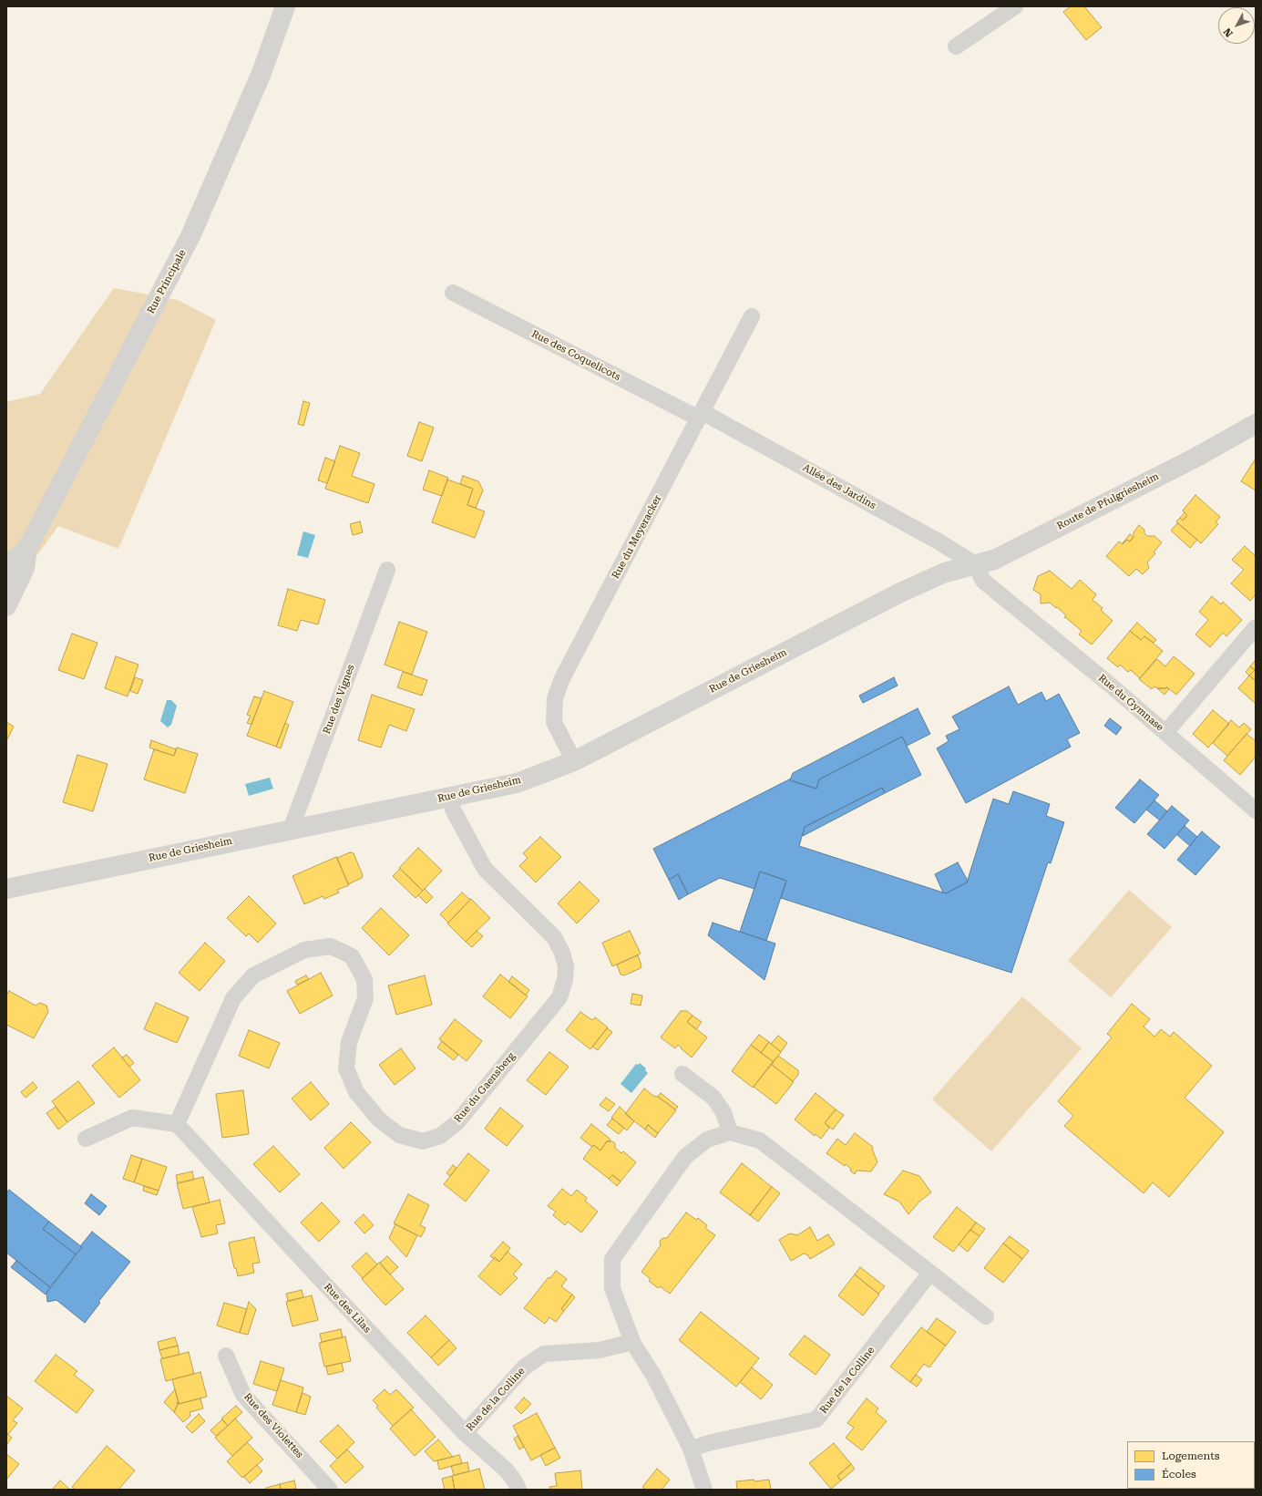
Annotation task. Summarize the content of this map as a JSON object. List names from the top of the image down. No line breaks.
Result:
{"streets":{"street":["Rue Principale","Rue des Coquelicots","Allée des Jardins","Route de Pfulgriesheim","Rue du Meyeracker","Rue de Griesheim","Rue des Vignes","Rue du Gymnase","Rue du Gaensberg","Rue des Lilas","Rue de la Colline","Rue des Violettes"]},"crossings":[["Rue des Coquelicots","Allée des Jardins"],["Rue des Coquelicots","Rue du Meyeracker"],["Allée des Jardins","Route de Pfulgriesheim"],["Allée des Jardins","Rue du Meyeracker"],["Allée des Jardins","Rue de Griesheim"],["Allée des Jardins","Rue du Gymnase"],["Route de Pfulgriesheim","Rue de Griesheim"],["Route de Pfulgriesheim","Rue du Gymnase"],["Rue du Meyeracker","Rue de Griesheim"],["Rue de Griesheim","Rue des Vignes"],["Rue de Griesheim","Rue du Gymnase"],["Rue de Griesheim","Rue du Gaensberg"],["Rue du Gaensberg","Rue des Lilas"],["Rue des Lilas","Rue de la Colline"]],"legend":["Logements","Écoles"],"north":"bottom left"}
